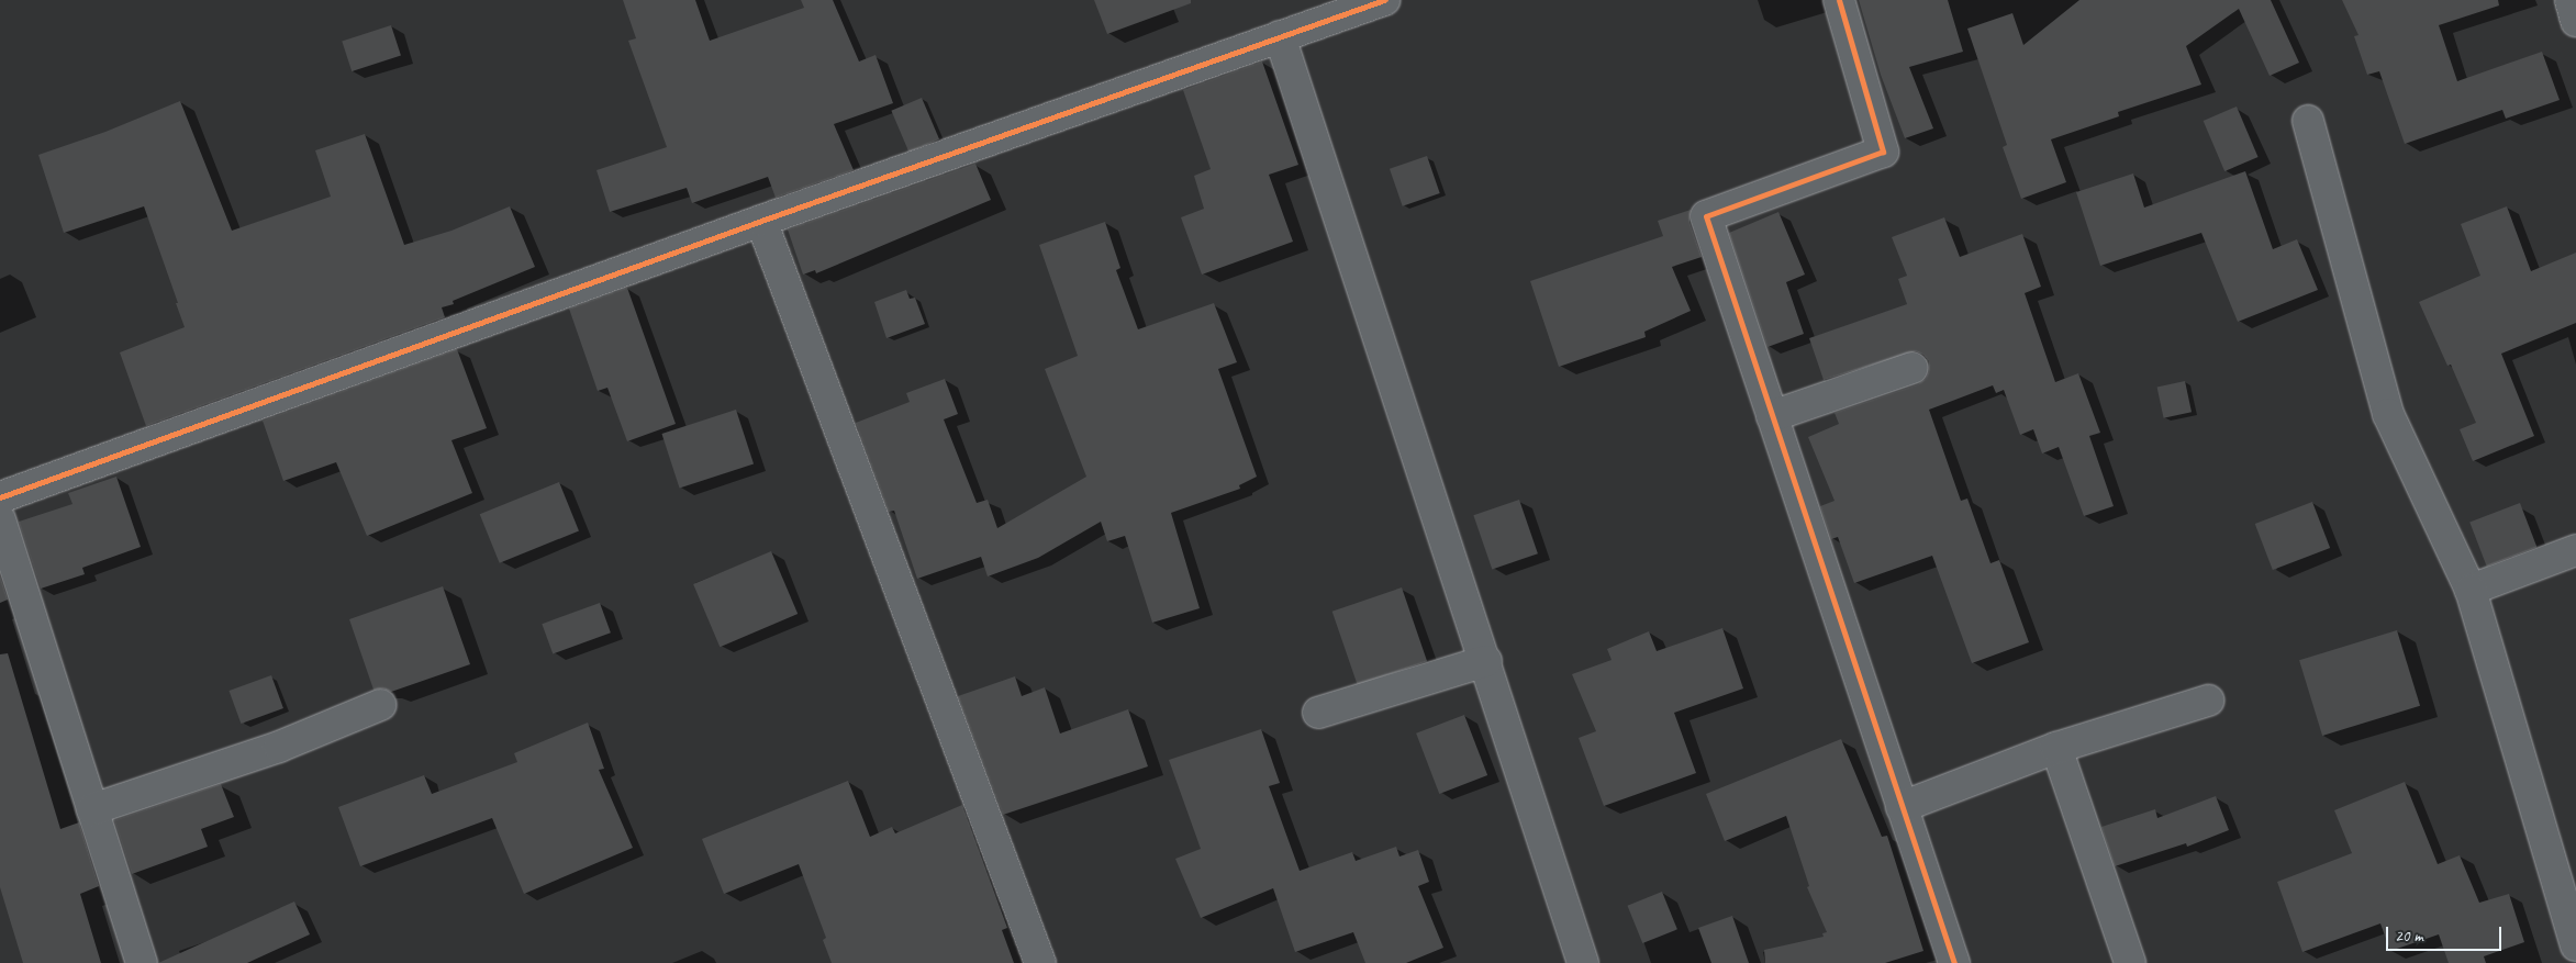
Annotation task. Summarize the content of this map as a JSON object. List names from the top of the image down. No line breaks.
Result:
{"scale_bar":"20 m"}
